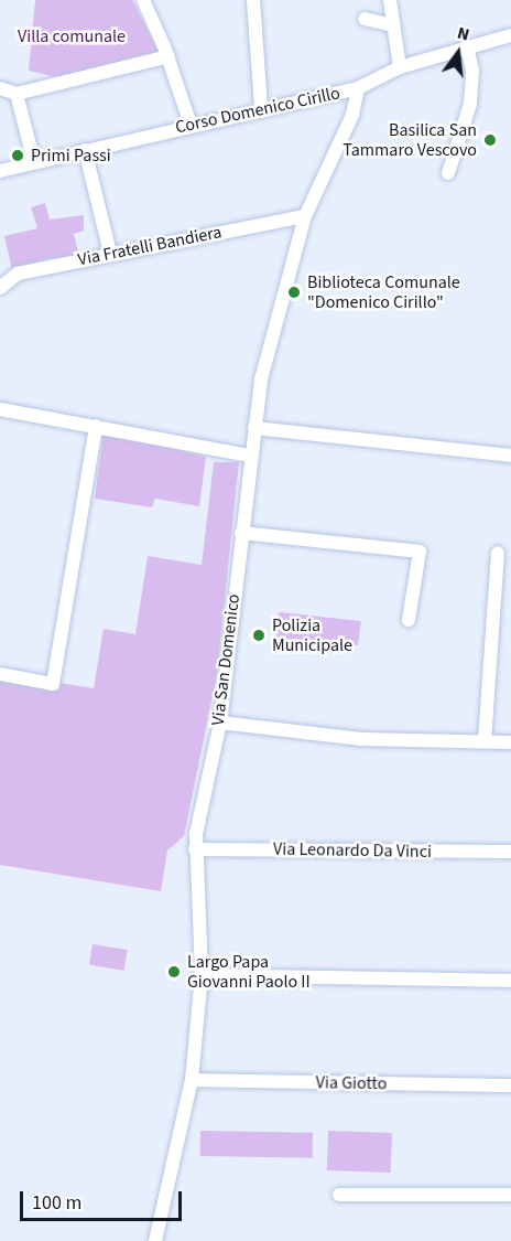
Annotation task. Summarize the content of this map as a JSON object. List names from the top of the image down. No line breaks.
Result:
{"streets":{"street":["Corso Domenico Cirillo","Via Fratelli Bandiera","Via San Domenico","Via Leonardo Da Vinci","Via Giotto"]},"crossings":[["Corso Domenico Cirillo","Via San Domenico"],["Via Fratelli Bandiera","Via San Domenico"],["Via San Domenico","Via Leonardo Da Vinci"],["Via San Domenico","Via Giotto"]],"parks":["Villa comunale"],"places":["Basilica San Tammaro Vescovo","Primi Passi","Biblioteca Comunale \"Domenico Cirillo\"","Polizia Municipale","Largo Papa Giovanni Paolo II"],"scale_bar":"100 m","north":"top"}
